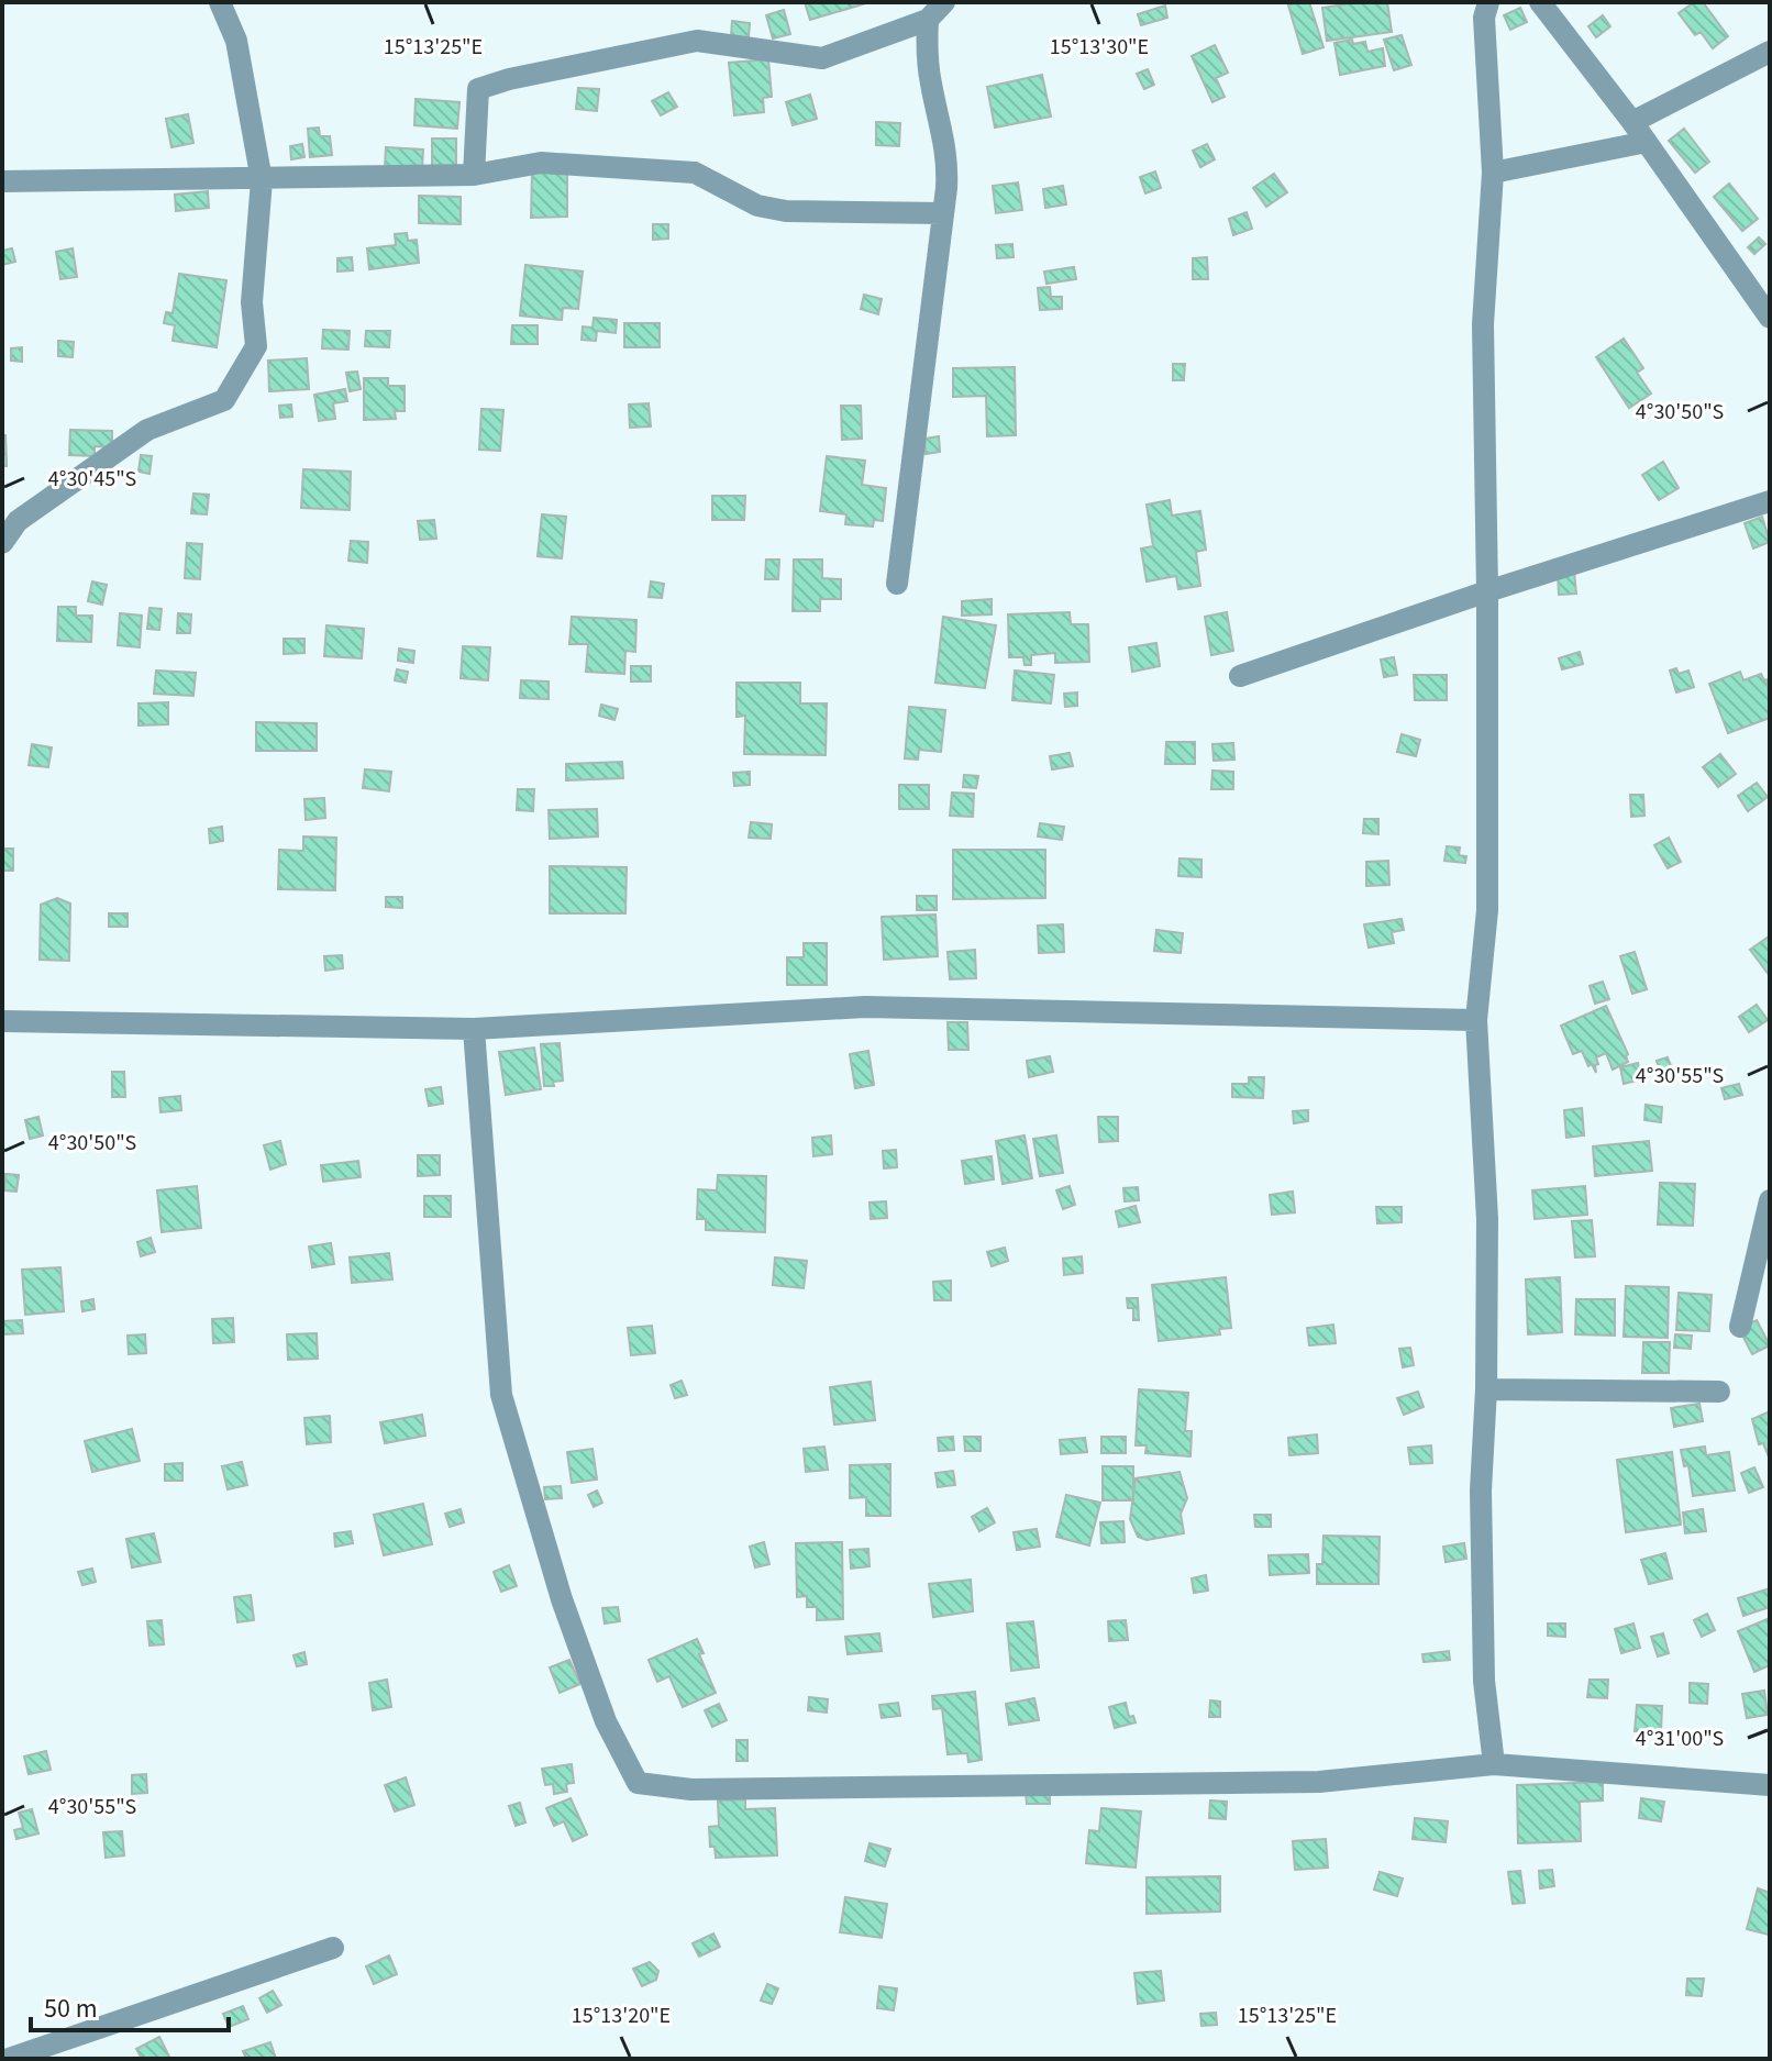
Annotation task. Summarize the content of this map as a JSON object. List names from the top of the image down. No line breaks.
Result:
{"scale_bar":"50 m","coordinates":["15°13'25\"E","15°13'30\"E","4°30'50\"S","4°30'45\"S","4°30'55\"S","4°31'00\"S","15°13'20\"E"]}
